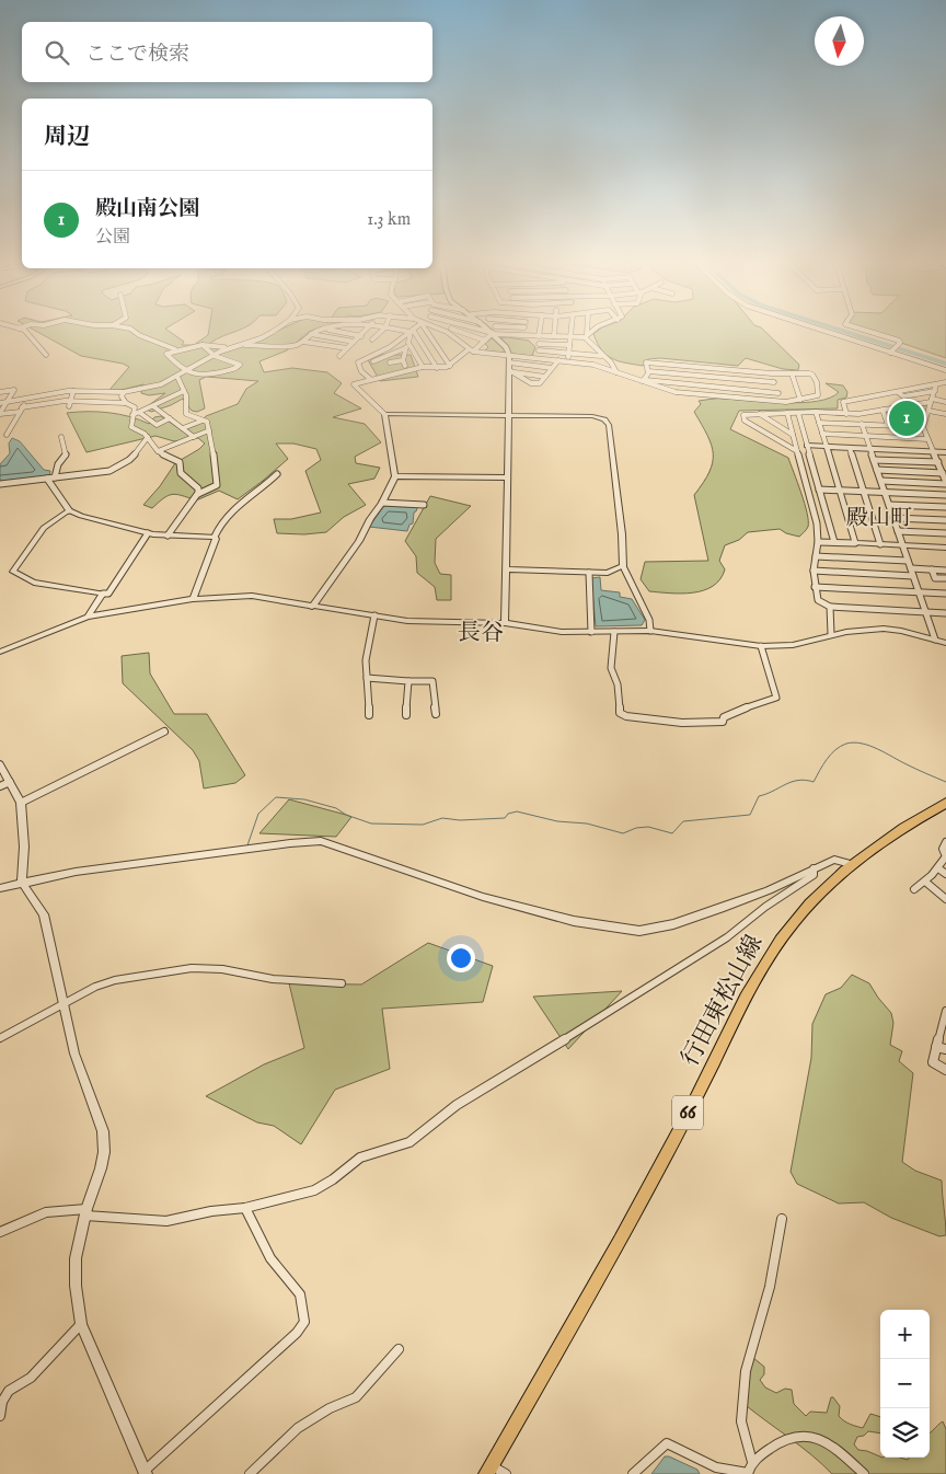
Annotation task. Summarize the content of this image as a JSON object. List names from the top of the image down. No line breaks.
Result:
{"streets":{"main road":["行田東松山線","66"]},"districts":["殿山町","長谷"],"north":"bottom","page":{"search":"ここで検索","heading":"周辺","list":[{"mark":"1","name":"殿山南公園","note":"公園","value":"1.3 km"}],"pins":"1","map_buttons":["+","−"]}}
